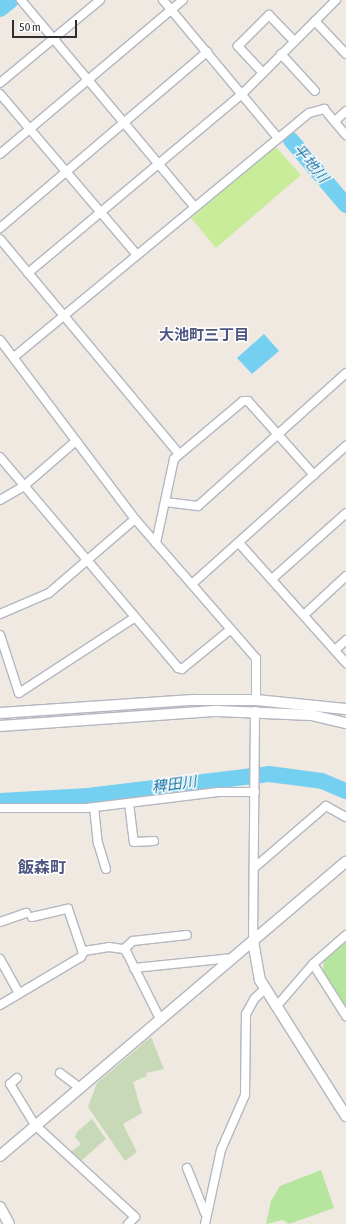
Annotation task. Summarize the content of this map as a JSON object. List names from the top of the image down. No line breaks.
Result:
{"districts":["大池町三丁目","飯森町"],"water":["平地川","稗田川"],"scale_bar":"50 m"}
